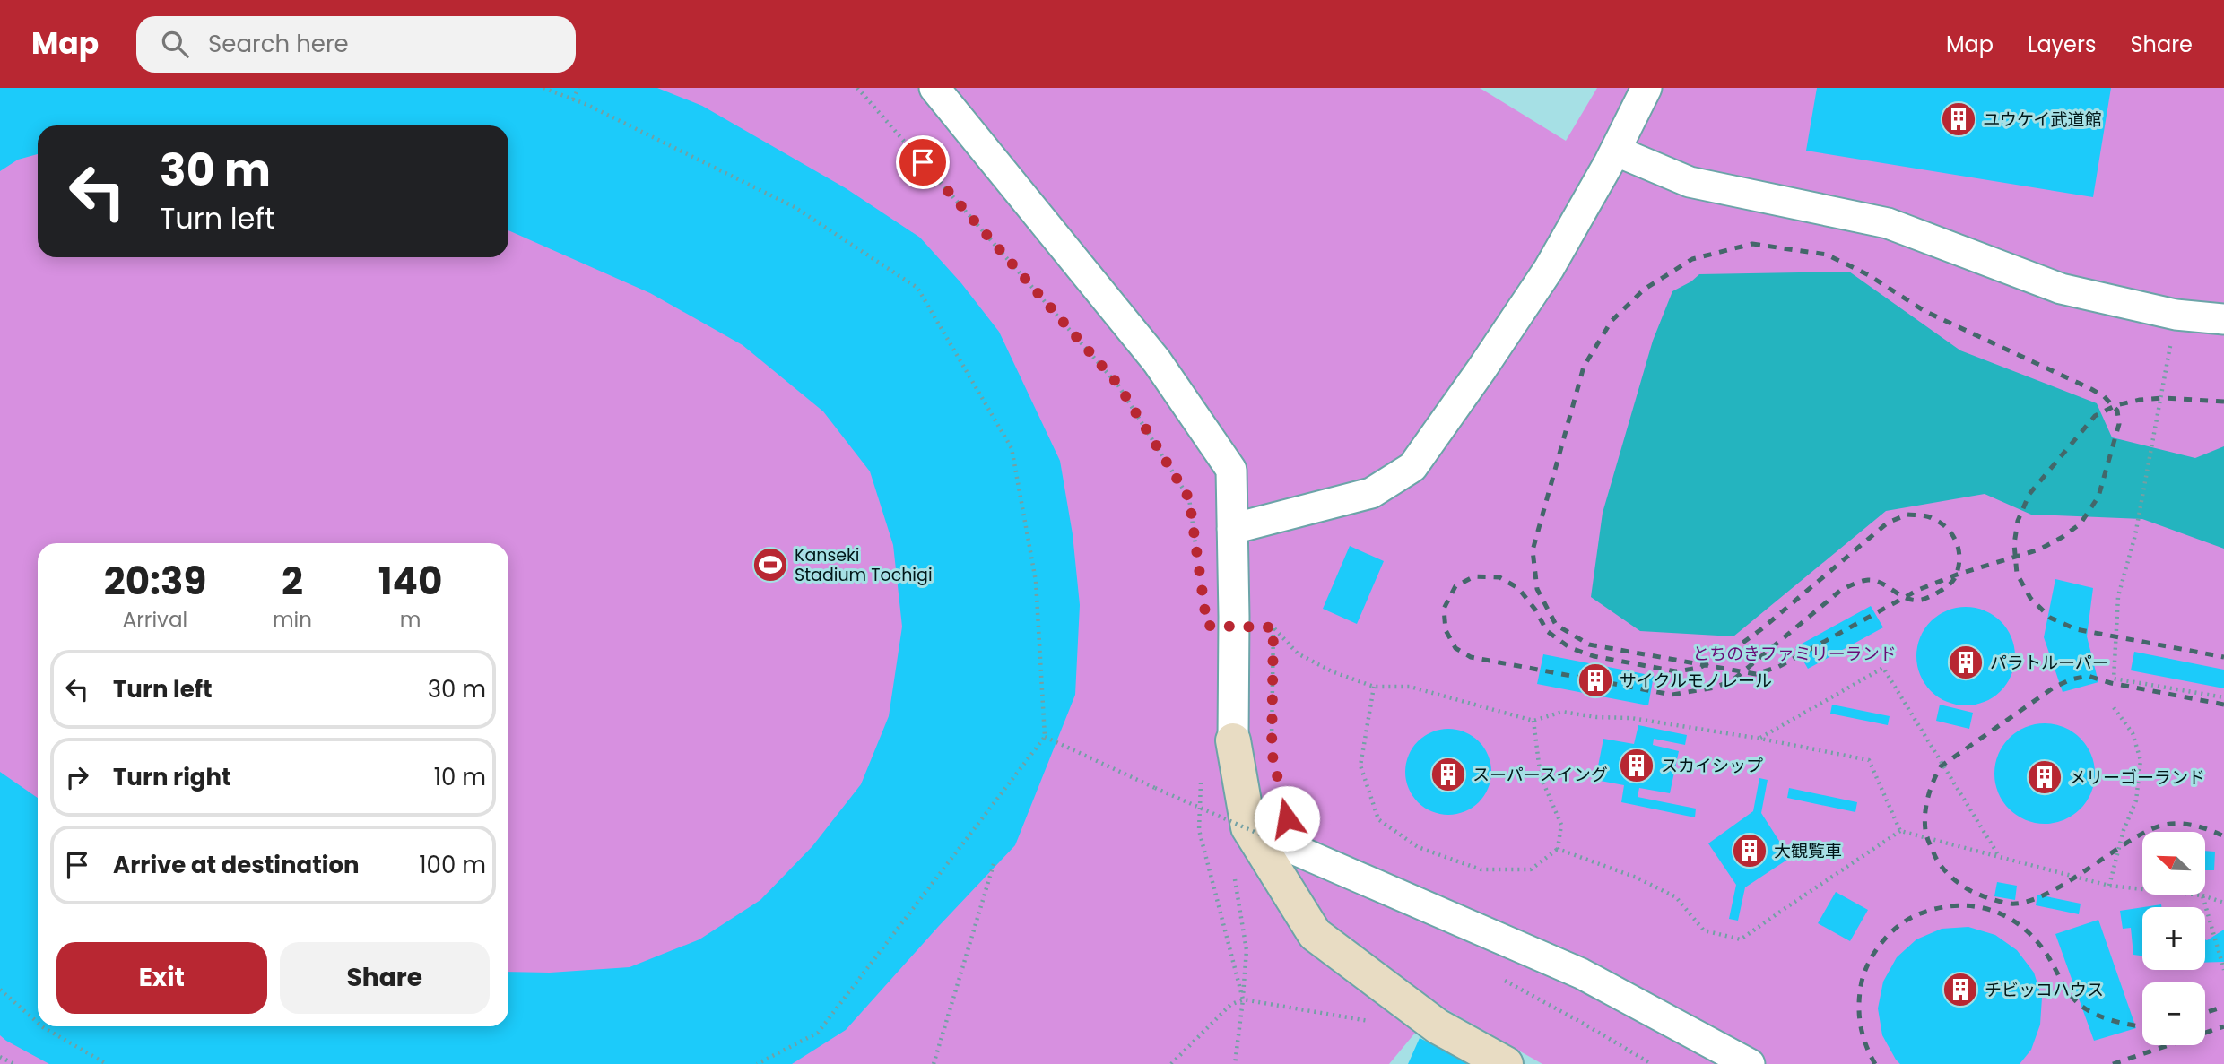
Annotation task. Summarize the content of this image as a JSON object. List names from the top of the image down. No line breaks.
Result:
{"parks":["とちのきファミリーランド"],"places":{"building":["ユウケイ武道館","パラトルーパー","サイクルモノレール","スカイシップ","スーパースイング","メリーゴーランド","大観覧車","チビッコハウス"],"sports":["Kanseki Stadium Tochigi"]},"north":"top left","page":{"header":"Map","search":"Search here","nav":["Map","Layers","Share"],"turn":["30 m","Turn left"],"eta":["20:39","Arrival","2","min","140","m"],"list":[{"name":"Turn left","value":"30 m"},{"name":"Turn right","value":"10 m"},{"name":"Arrive at destination","value":"100 m"}],"map_buttons":["+","−"],"buttons":["Exit","Share"]}}
